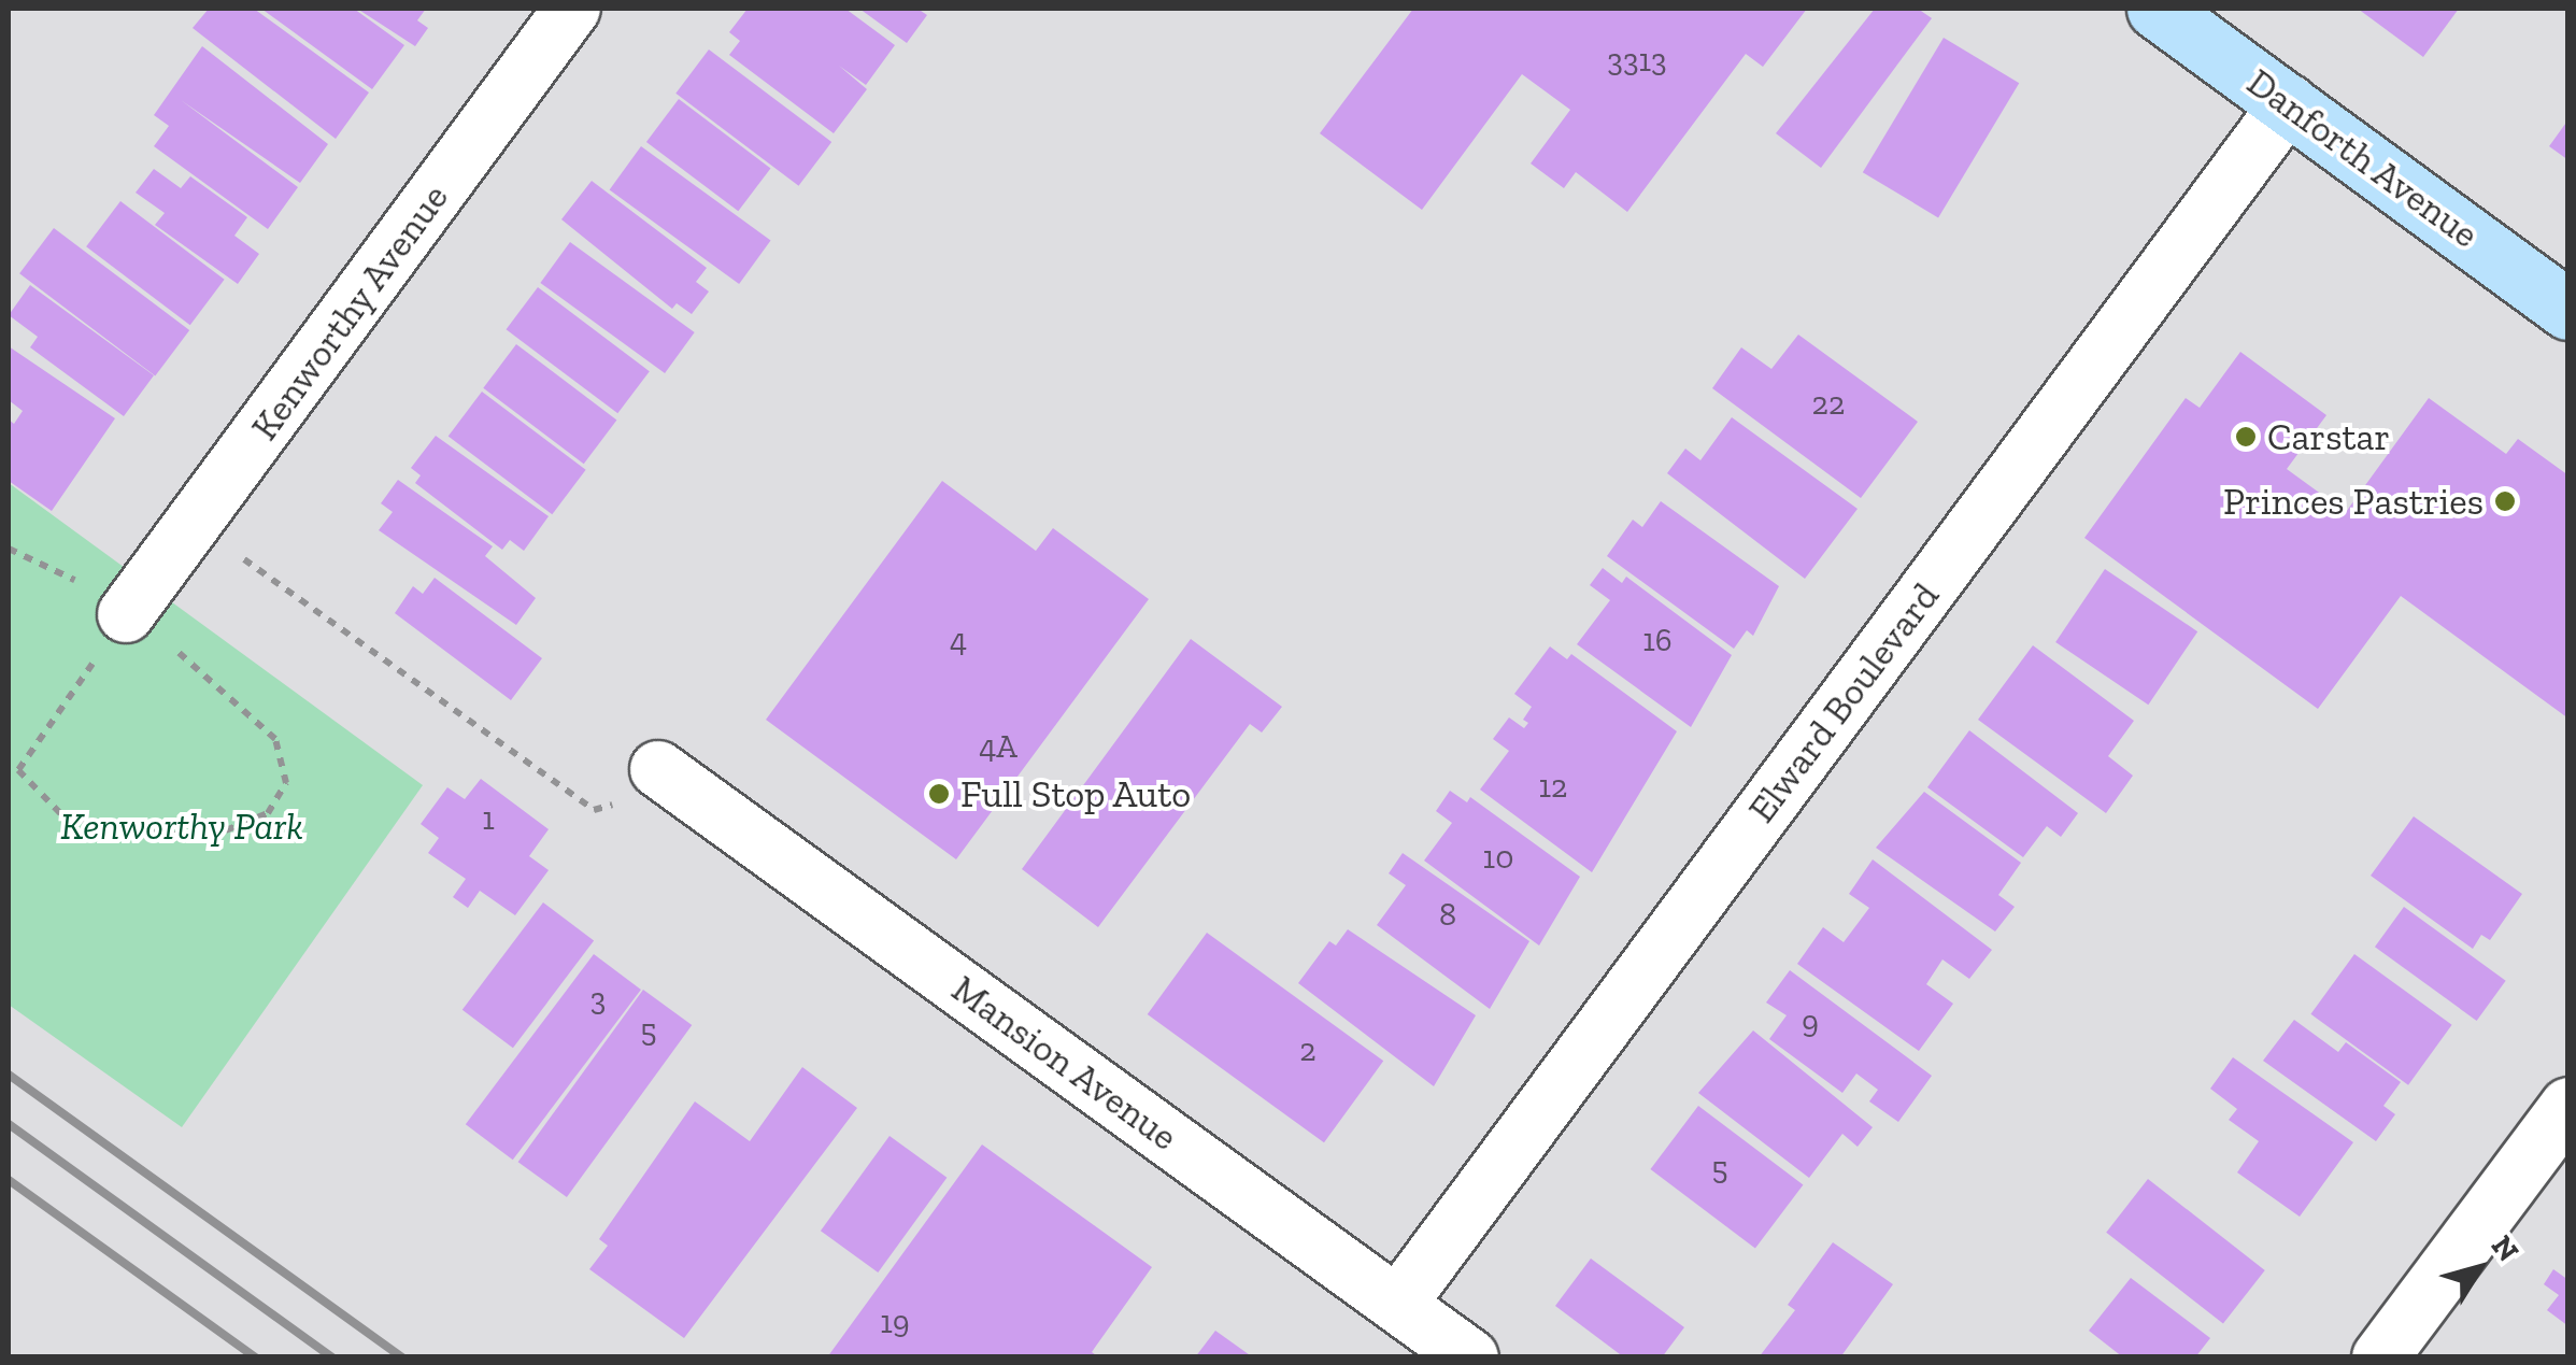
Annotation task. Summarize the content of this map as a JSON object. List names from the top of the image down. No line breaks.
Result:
{"streets":{"main road":["Danforth Avenue"],"street":["Kenworthy Avenue","Elward Boulevard","Mansion Avenue"]},"crossings":[["Danforth Avenue","Elward Boulevard"],["Elward Boulevard","Mansion Avenue"]],"parks":["Kenworthy Park"],"places":["Carstar","Princes Pastries","Full Stop Auto"],"house_numbers":["3313","22","4","16","4A","12","1","10","8","3","9","5","2","5","19"],"north":"top right"}
